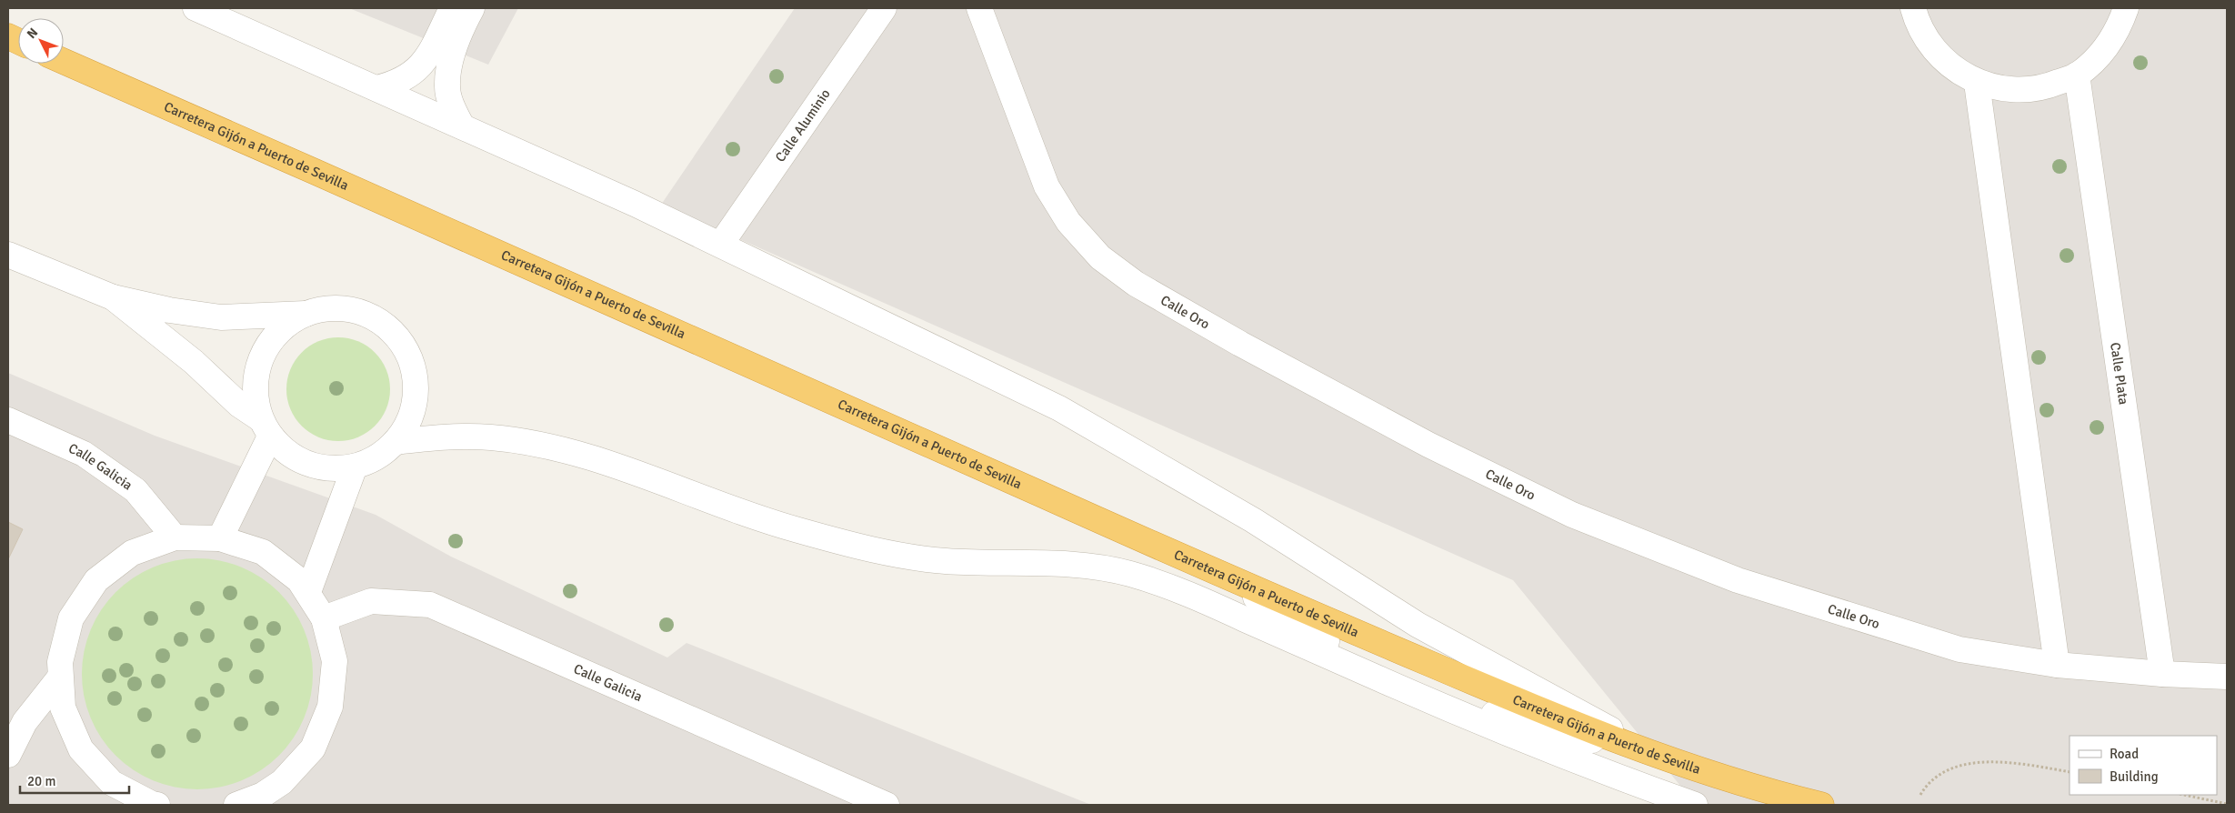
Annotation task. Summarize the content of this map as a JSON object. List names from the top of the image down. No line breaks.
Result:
{"streets":{"highway":["Carretera Gijón a Puerto de Sevilla"],"street":["Calle Aluminio","Calle Oro","Calle Plata","Calle Galicia"]},"crossings":[["Calle Oro","Calle Plata"]],"legend":["Road","Building"],"scale_bar":"20 m","north":"top left"}
